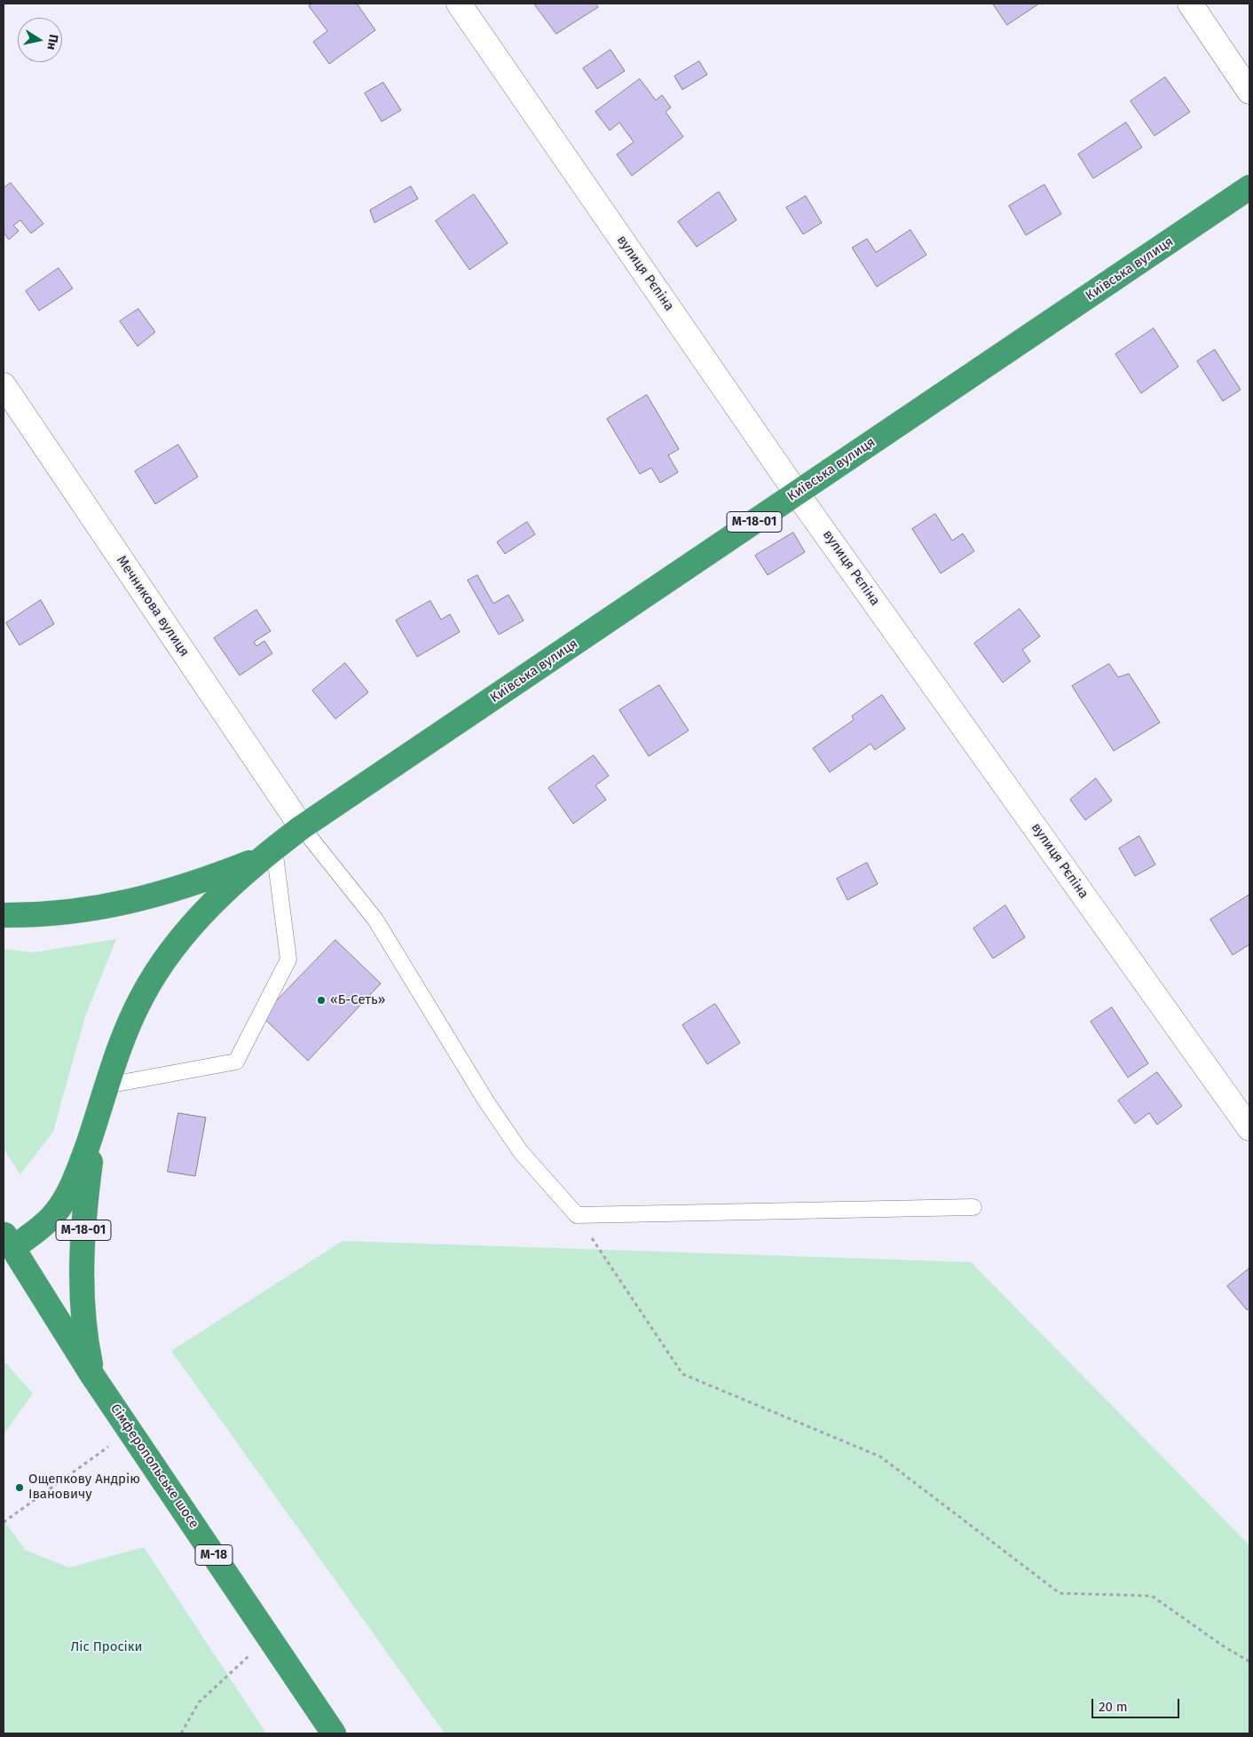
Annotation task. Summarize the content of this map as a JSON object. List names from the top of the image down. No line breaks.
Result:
{"streets":{"highway":["Київська вулиця","М-18-01","Сімферопольське шосе","М-18"],"street":["вулиця Рєпіна","Мечникова вулиця"]},"crossings":[["Київська вулиця","вулиця Рєпіна"],["Київська вулиця","М-18-01"],["Київська вулиця","Мечникова вулиця"],["М-18-01","Сімферопольське шосе"],["М-18-01","М-18"],["Сімферопольське шосе","М-18"]],"parks":["Ліс Просіки"],"places":["«Б-Сеть»","Ощепкову Андрію Івановичу"],"scale_bar":"20 m","north":"right"}
